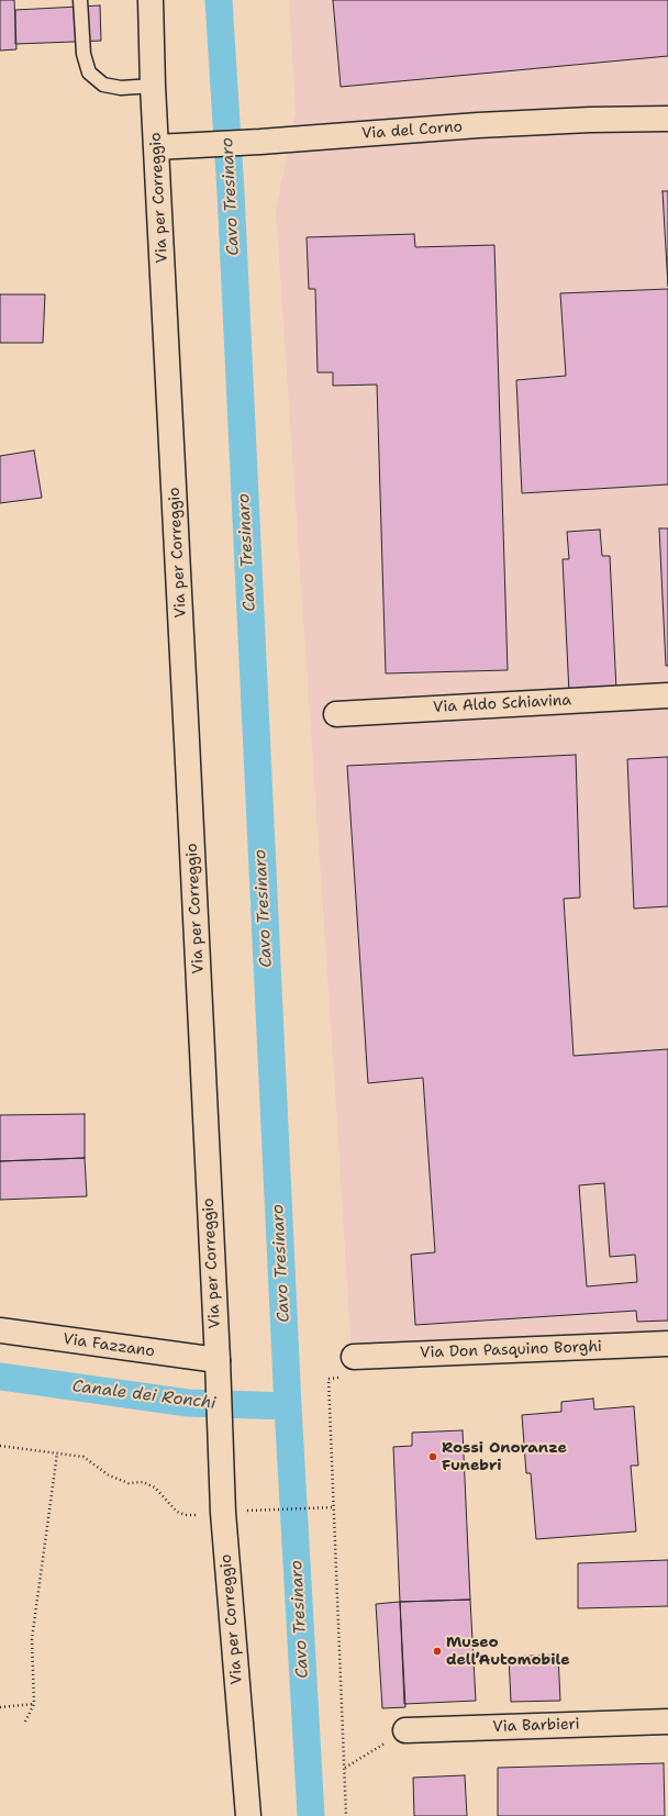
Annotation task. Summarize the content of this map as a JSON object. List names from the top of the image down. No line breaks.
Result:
{"streets":{"street":["Via del Corno","Via per Correggio","Via Aldo Schiavina","Via Fazzano","Via Don Pasquino Borghi","Via Barbieri"]},"crossings":[["Via del Corno","Via per Correggio"],["Via per Correggio","Via Fazzano"]],"water":["Cavo Tresinaro","Canale dei Ronchi"],"places":["Rossi Onoranze Funebri","Museo dell’Automobile"]}
